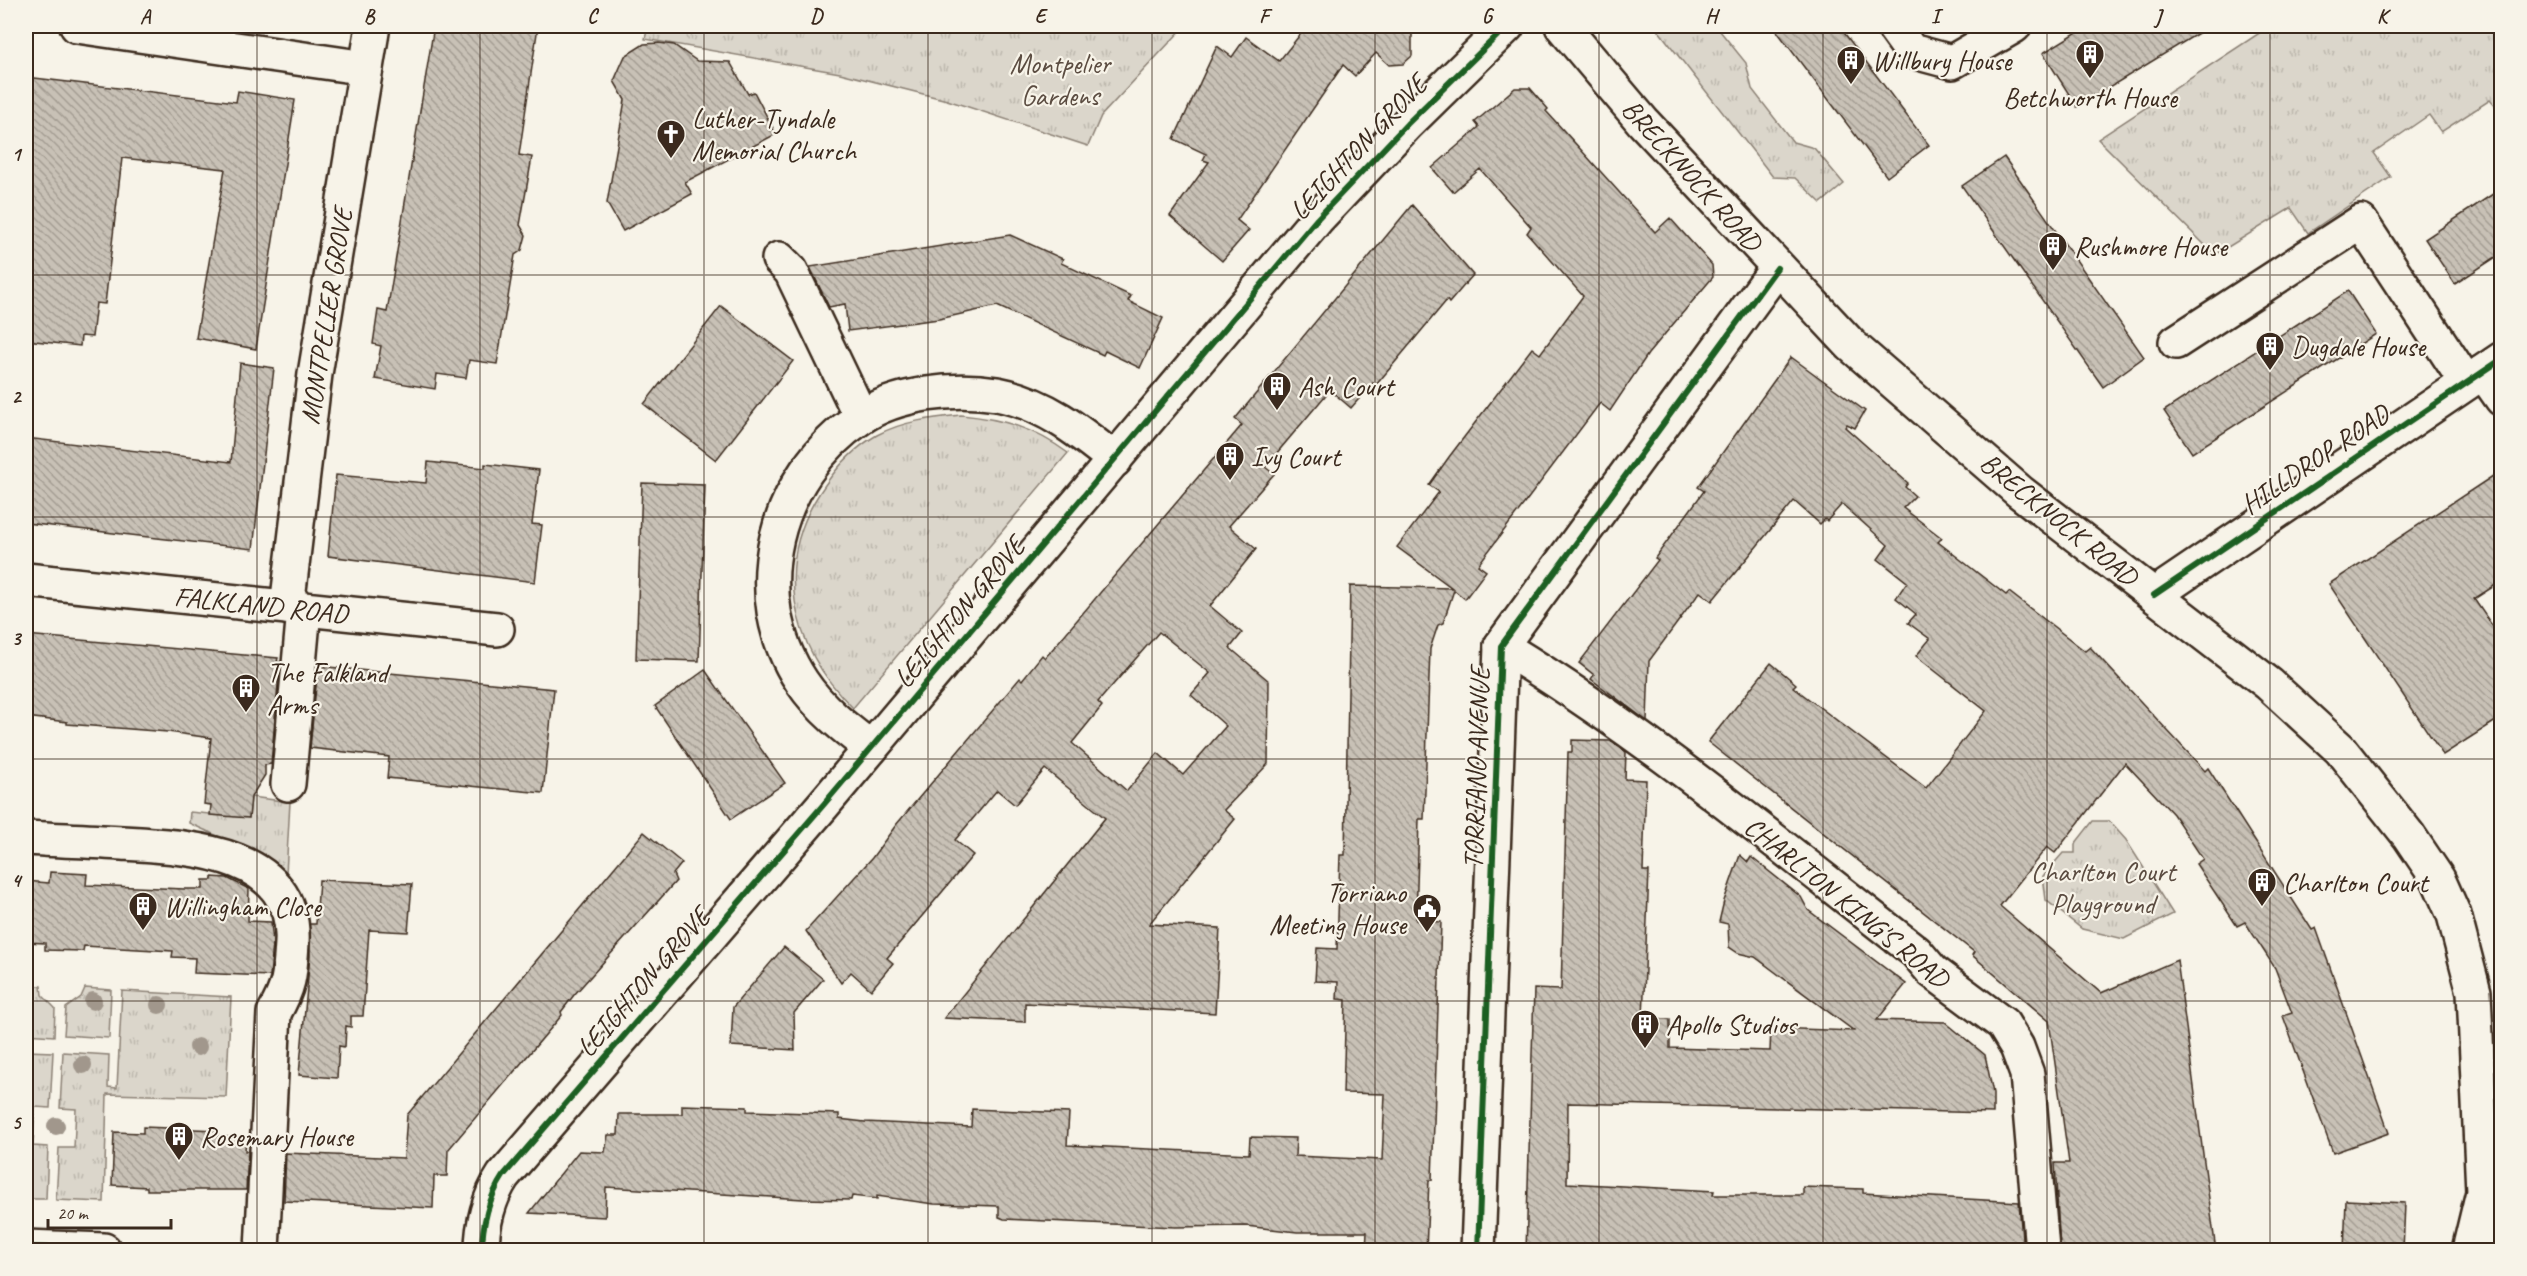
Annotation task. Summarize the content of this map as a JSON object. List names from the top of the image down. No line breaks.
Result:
{"streets":{"street":["LEIGHTON GROVE","BRECKNOCK ROAD","MONTPELIER GROVE","HILLDROP ROAD","FALKLAND ROAD","TORRIANO AVENUE","CHARLTON KING'S ROAD"]},"crossings":[["BRECKNOCK ROAD","HILLDROP ROAD"],["BRECKNOCK ROAD","TORRIANO AVENUE"],["MONTPELIER GROVE","FALKLAND ROAD"],["TORRIANO AVENUE","CHARLTON KING'S ROAD"]],"parks":["Montpelier Gardens","Charlton Court Playground"],"places":{"building":["Betchworth House","Willbury House","Rushmore House","Dugdale House","Ash Court","Ivy Court","The Falkland Arms","Charlton Court","Willingham Close","Apollo Studios","Rosemary House"],"church":["Luther-Tyndale Memorial Church"],"public building":["Torriano Meeting House"]},"scale_bar":"20 m","grid":{"columns":["A","B","C","D","E","F","G","H","I","J","K"],"rows":["1","2","3","4","5"]}}
